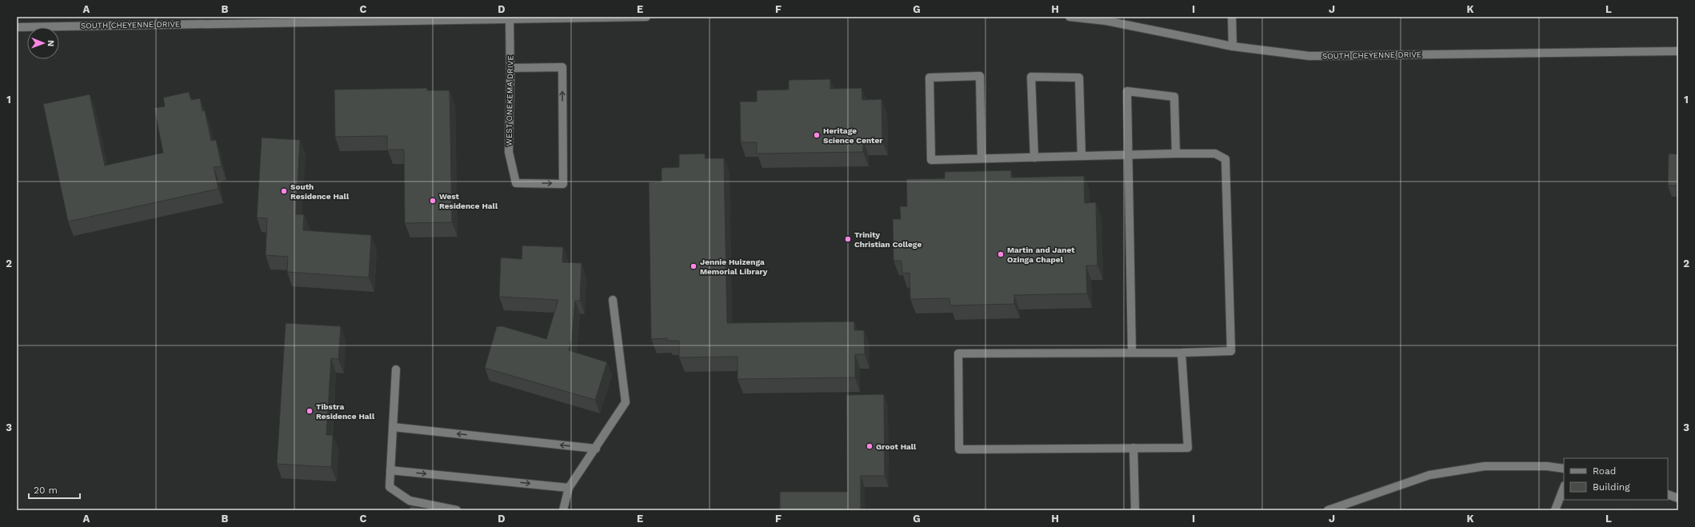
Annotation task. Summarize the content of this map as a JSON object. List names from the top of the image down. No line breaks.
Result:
{"streets":{"street":["SOUTH CHEYENNE DRIVE","WEST ONEKEMA DRIVE"]},"crossings":[["SOUTH CHEYENNE DRIVE","WEST ONEKEMA DRIVE"]],"places":["Heritage Science Center","South Residence Hall","West Residence Hall","Trinity Christian College","Martin and Janet Ozinga Chapel","Jennie Huizenga Memorial Library","Tibstra Residence Hall","Groot Hall"],"legend":["Road","Building"],"scale_bar":"20 m","north":"right","grid":{"columns":["A","B","C","D","E","F","G","H","I","J","K","L"],"rows":["1","2","3"]}}
